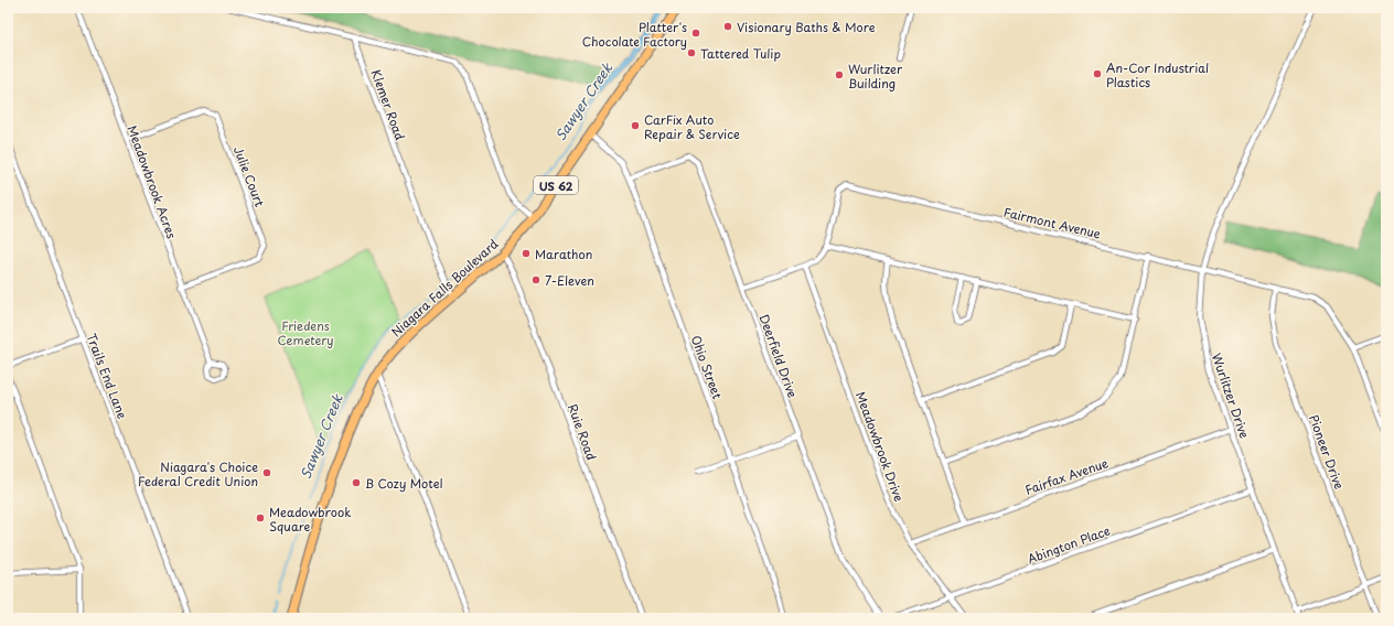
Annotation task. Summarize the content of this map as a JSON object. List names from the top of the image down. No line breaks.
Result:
{"streets":{"main road":["US 62","Niagara Falls Boulevard"],"street":["Klemer Road","Julie Court","Meadowbrook Acres","Fairmont Avenue","Deerfield Drive","Ohio Street","Trails End Lane","Wurlitzer Drive","Ruie Road","Meadowbrook Drive","Pioneer Drive","Fairfax Avenue","Abington Place"]},"crossings":[["Klemer Road","Niagara Falls Boulevard"],["Julie Court","Meadowbrook Acres"],["Fairmont Avenue","Deerfield Drive"],["Fairmont Avenue","Wurlitzer Drive"],["Fairmont Avenue","Meadowbrook Drive"],["Fairmont Avenue","Pioneer Drive"],["Niagara Falls Boulevard","Ohio Street"],["Niagara Falls Boulevard","Ruie Road"],["Deerfield Drive","Ohio Street"],["Wurlitzer Drive","Fairfax Avenue"],["Wurlitzer Drive","Abington Place"],["Meadowbrook Drive","Fairfax Avenue"],["Meadowbrook Drive","Abington Place"]],"water":["Sawyer Creek"],"parks":["Friedens Cemetery"],"places":["Visionary Baths & More","Platter's Chocolate Factory","Tattered Tulip","An-Cor Industrial Plastics","Wurlitzer Building","CarFix Auto Repair & Service","Marathon","7-Eleven","Niagara's Choice Federal Credit Union","B Cozy Motel","Meadowbrook Square"]}
